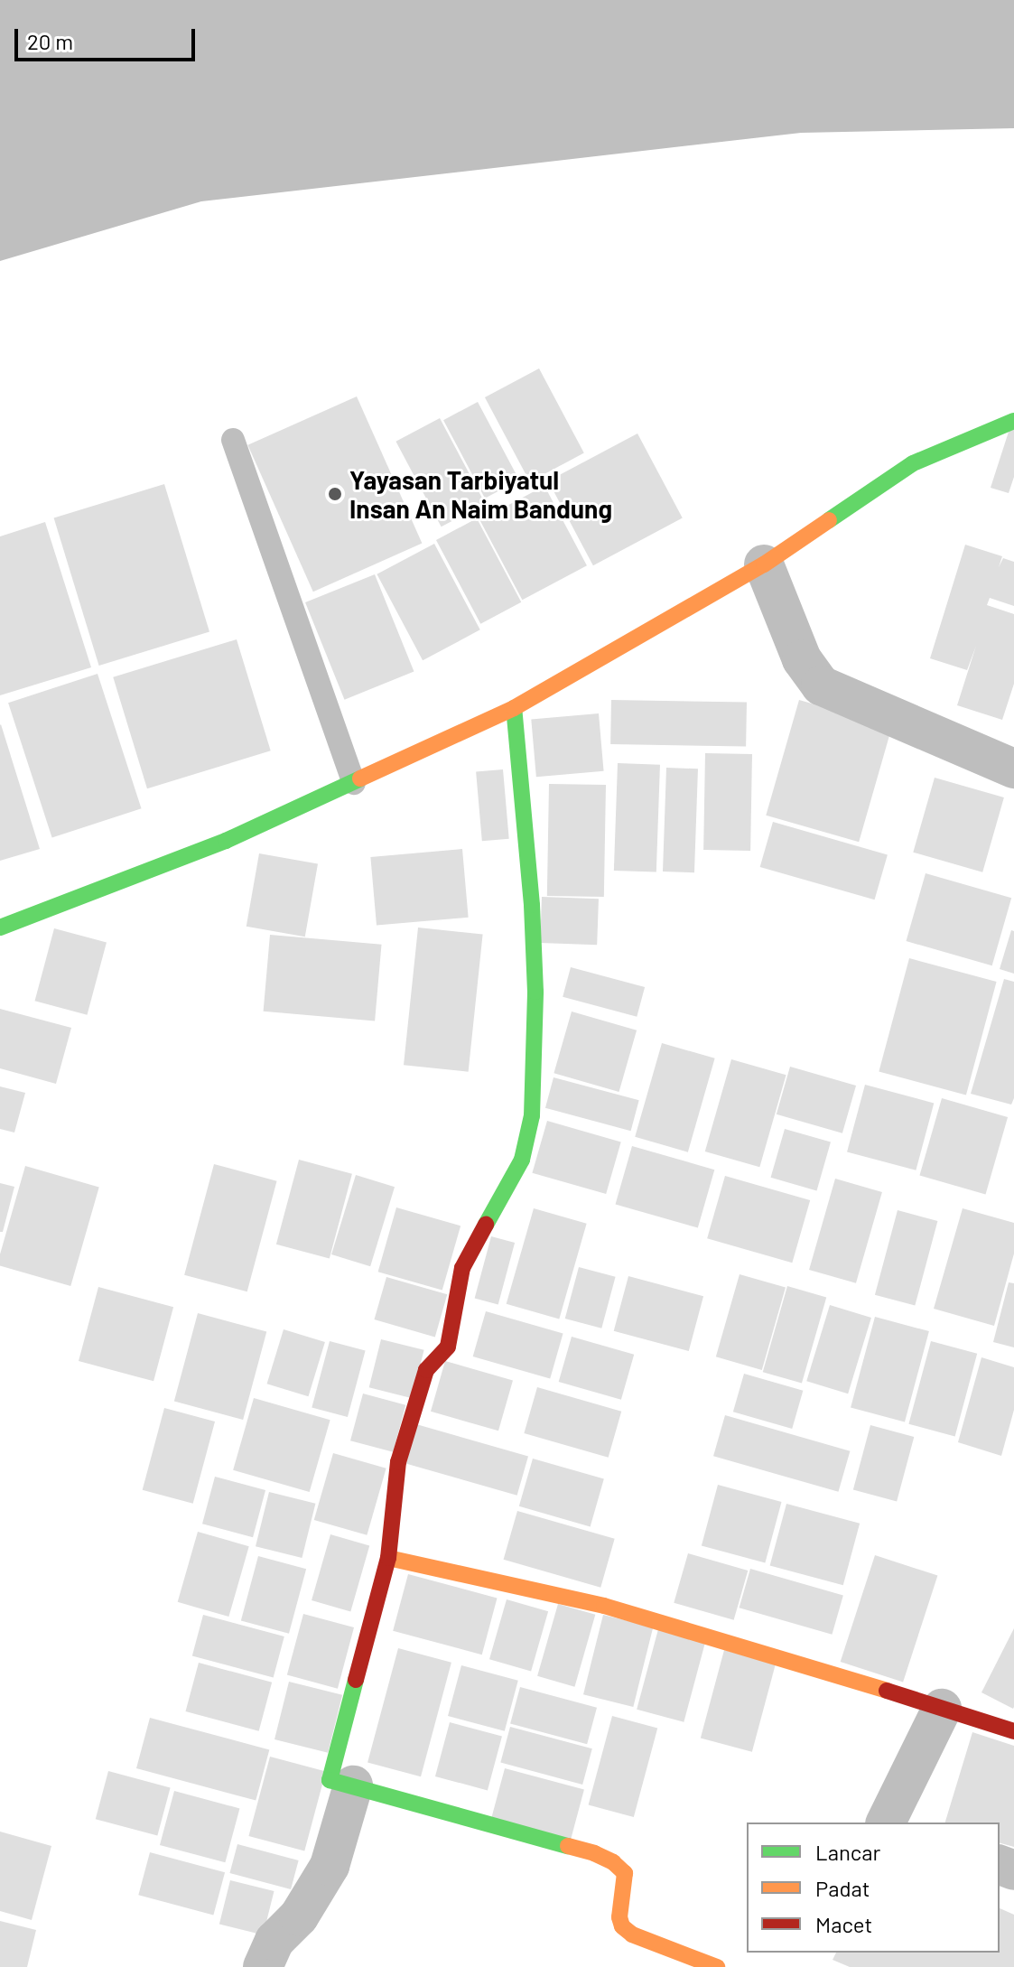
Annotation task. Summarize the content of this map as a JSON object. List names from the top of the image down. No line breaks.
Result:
{"places":["Yayasan Tarbiyatul Insan An Naim Bandung"],"legend":["Lancar","Padat","Macet"],"scale_bar":"20 m"}
